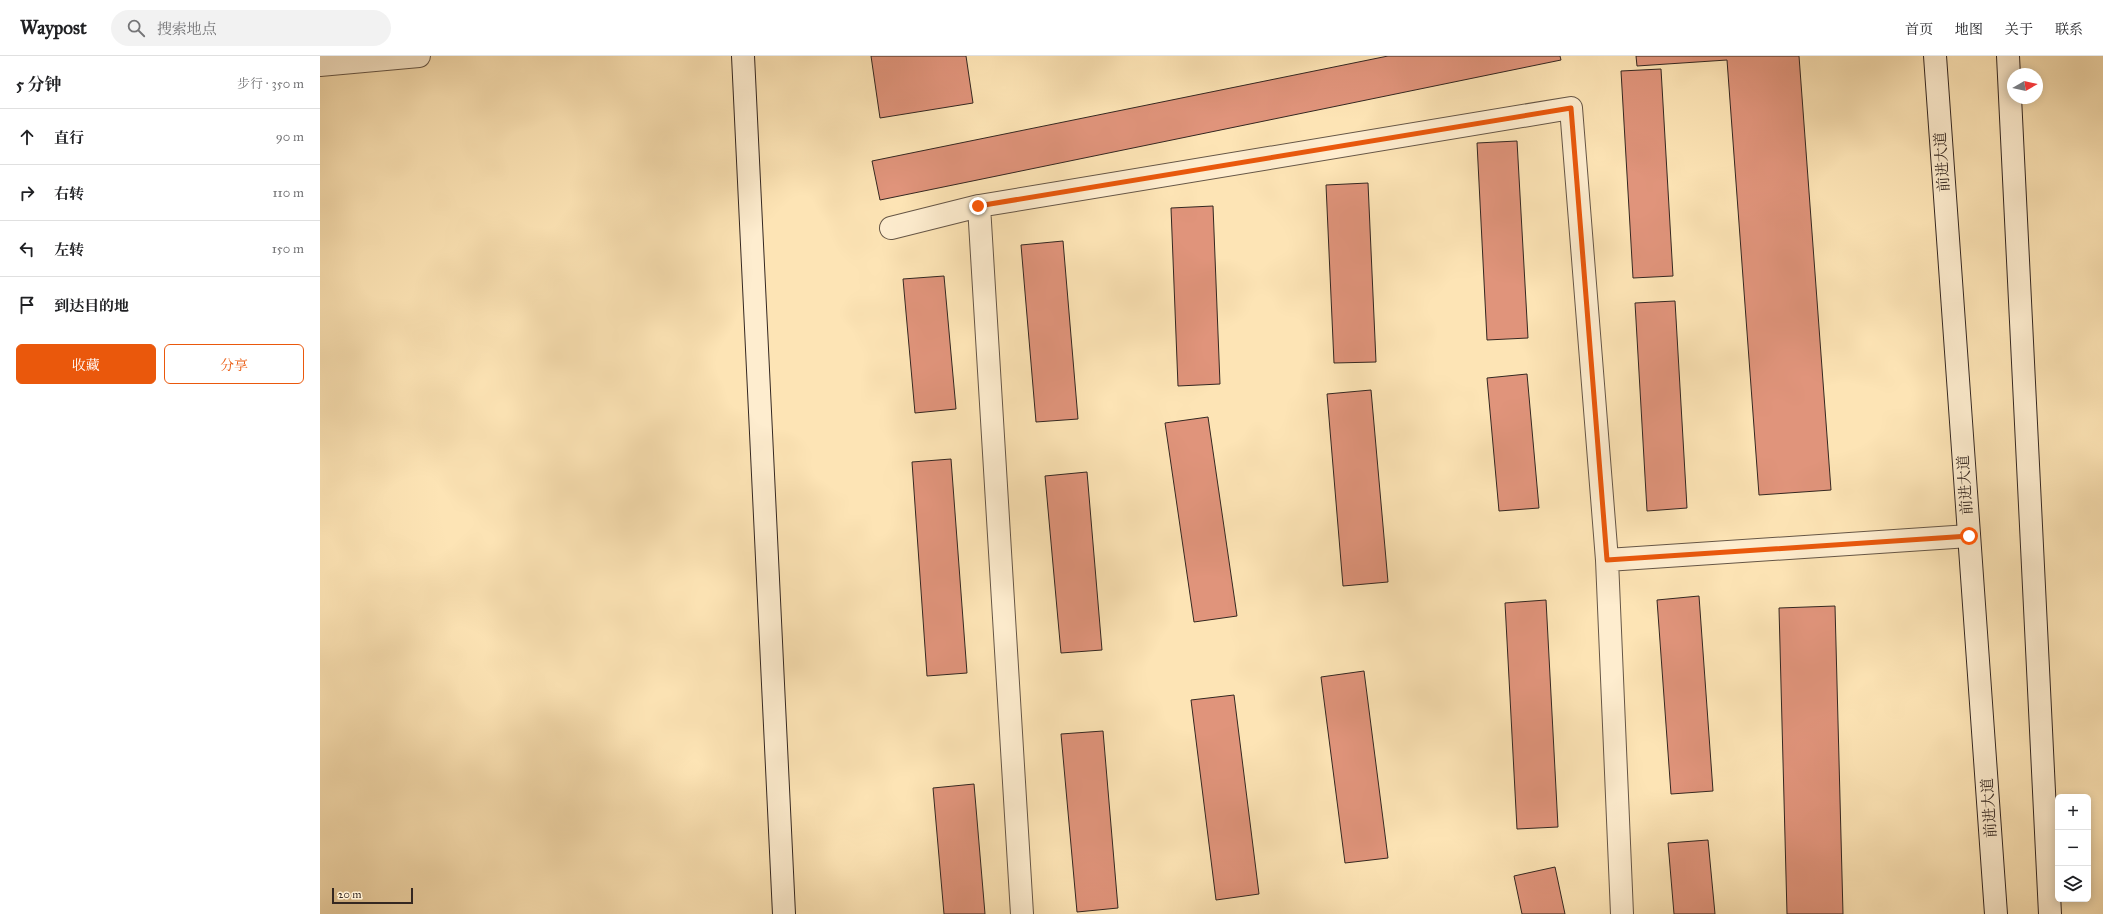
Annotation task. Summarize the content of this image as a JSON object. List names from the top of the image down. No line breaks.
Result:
{"streets":{"street":["前进大道"]},"scale_bar":"20 m","north":"right","page":{"header":"Waypost","search":"搜索地点","nav":["首页","地图","关于","联系"],"heading":["5 分钟","步行 · 350 m"],"list":[["直行","90 m"],["右转","110 m"],["左转","150 m"],"到达目的地"],"buttons":["收藏","分享"],"map_buttons":["+","−"],"scale":"20 m"}}
